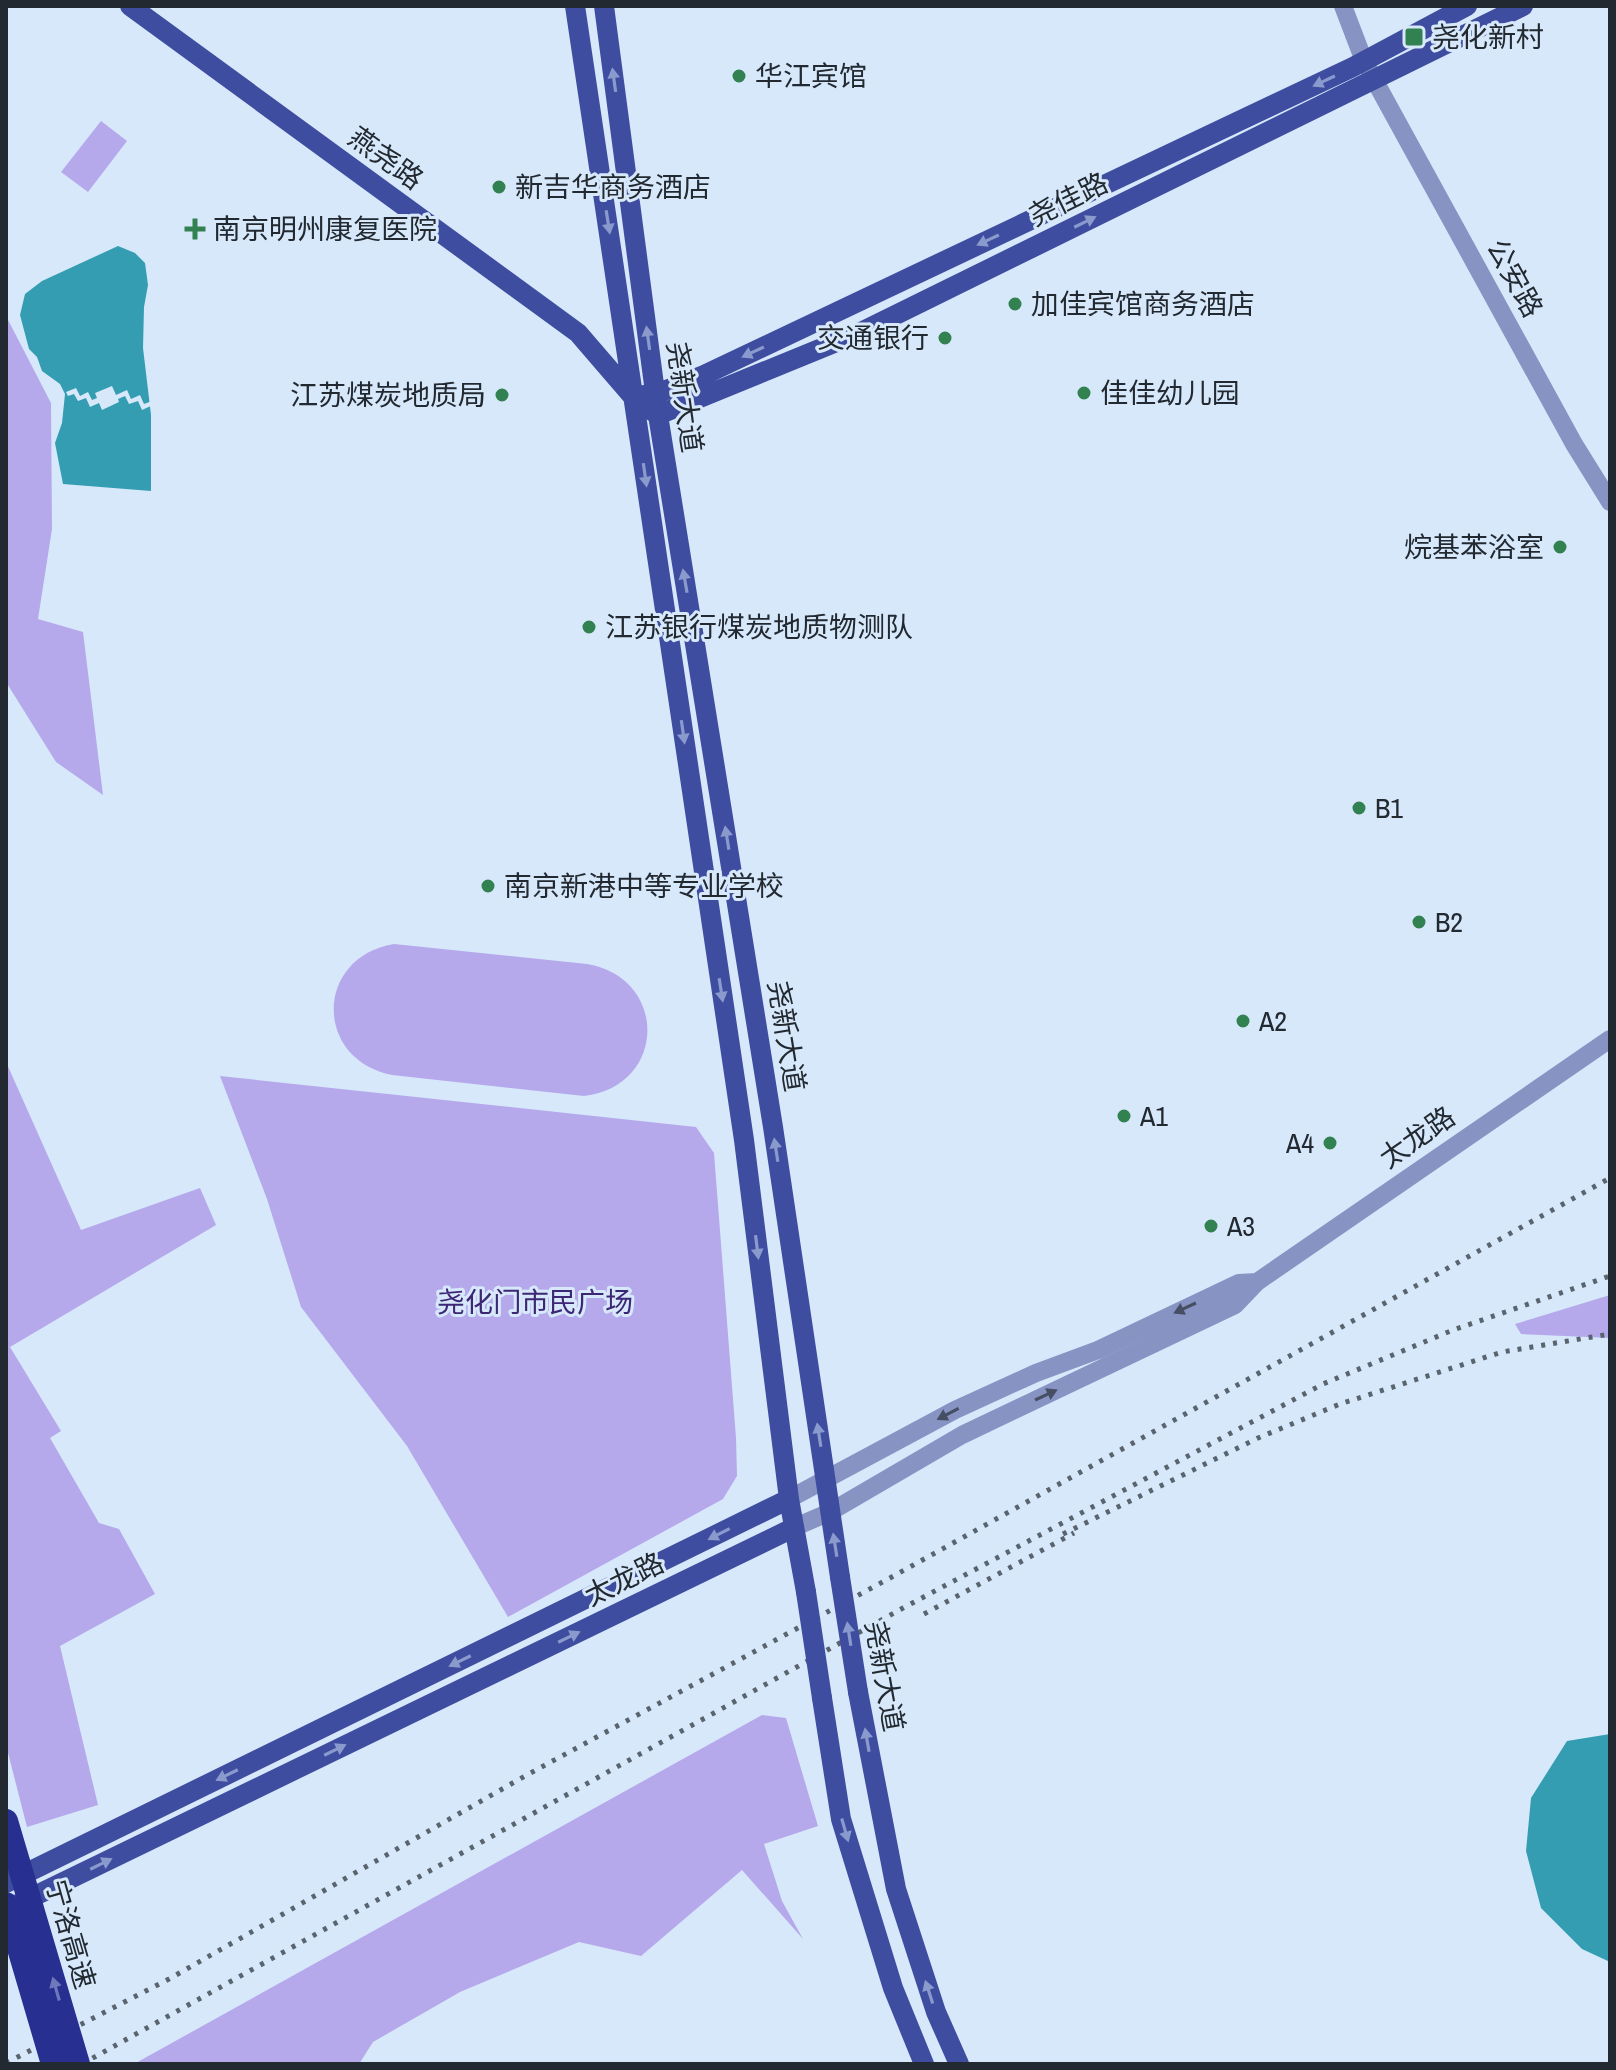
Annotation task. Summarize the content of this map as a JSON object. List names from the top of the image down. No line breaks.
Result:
{"streets":{"highway":["宁洛高速"],"main road":["燕尧路","尧佳路","尧新大道","太龙路"],"street":["公安路"]},"crossings":[["燕尧路","尧佳路"],["燕尧路","尧新大道"],["尧佳路","公安路"],["尧佳路","尧新大道"],["尧新大道","太龙路"]],"parks":["尧化门市民广场"],"places":{"transit":["尧化新村"],"other":["华江宾馆","新吉华商务酒店","加佳宾馆商务酒店","交通银行","佳佳幼儿园","江苏煤炭地质局","烷基苯浴室","江苏银行煤炭地质物测队","B1","南京新港中等专业学校","B2","A2","A1","A4","A3"],"health":["南京明州康复医院"]}}
